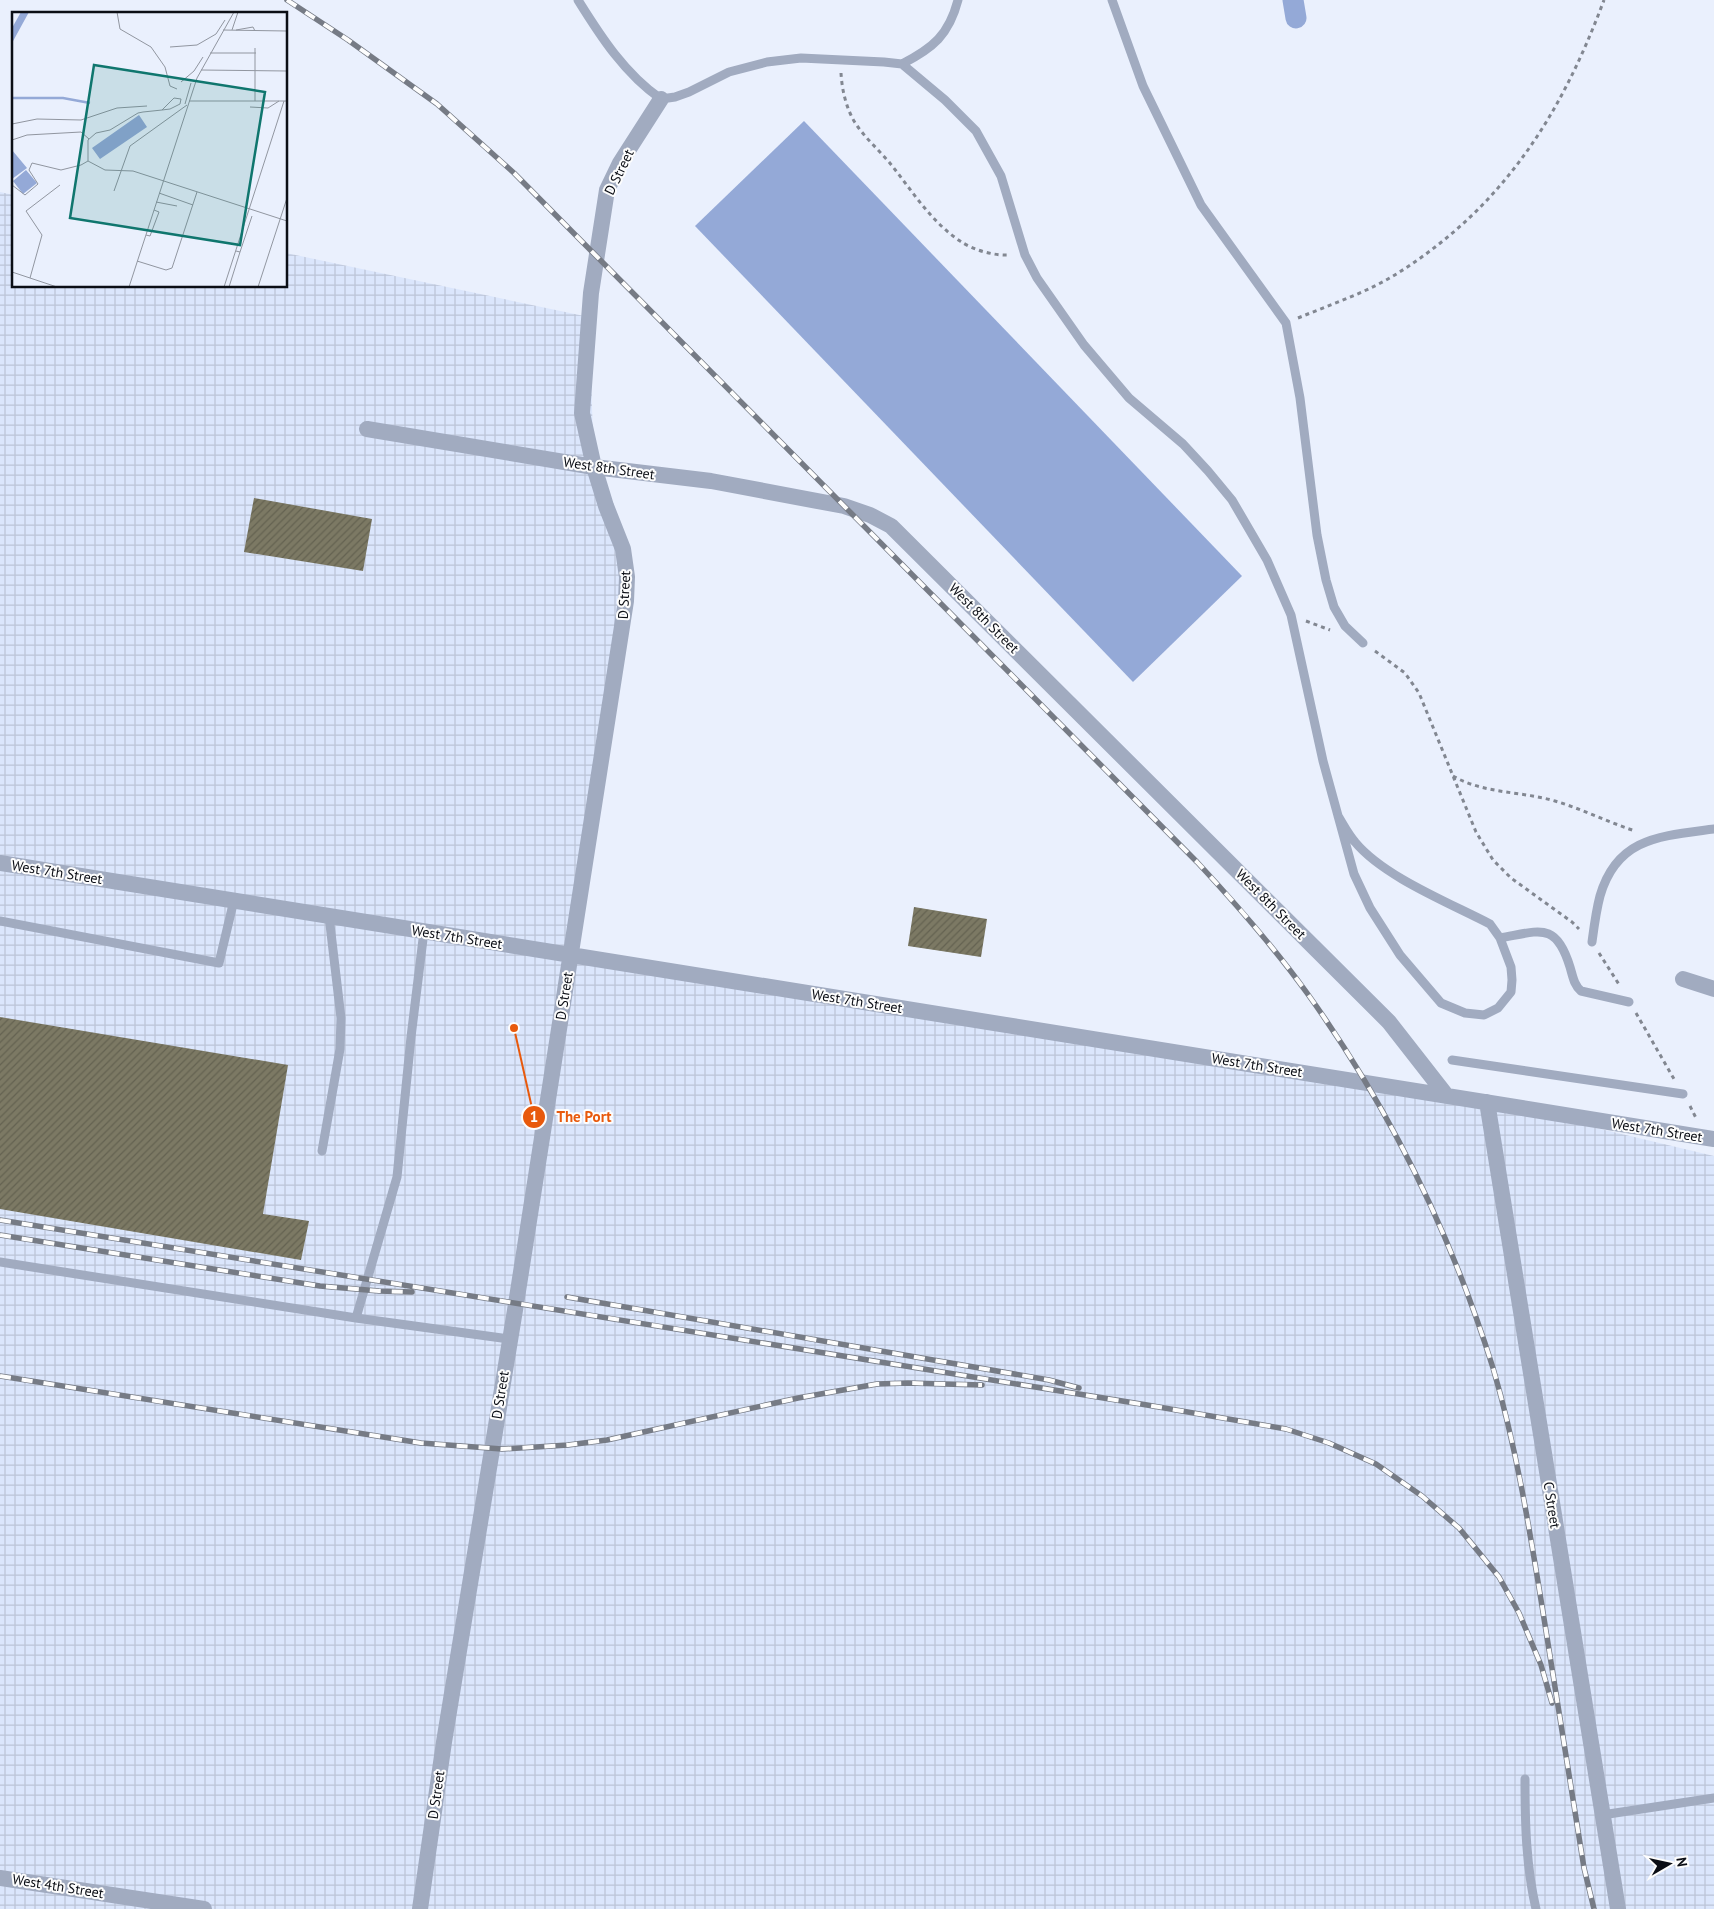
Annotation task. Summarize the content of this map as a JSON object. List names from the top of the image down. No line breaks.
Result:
{"streets":{"street":["D Street","West 8th Street","West 7th Street","C Street","West 4th Street"]},"crossings":[["D Street","West 8th Street"],["D Street","West 7th Street"],["West 8th Street","West 7th Street"],["West 7th Street","C Street"]],"places":["The Port"],"north":"right"}
